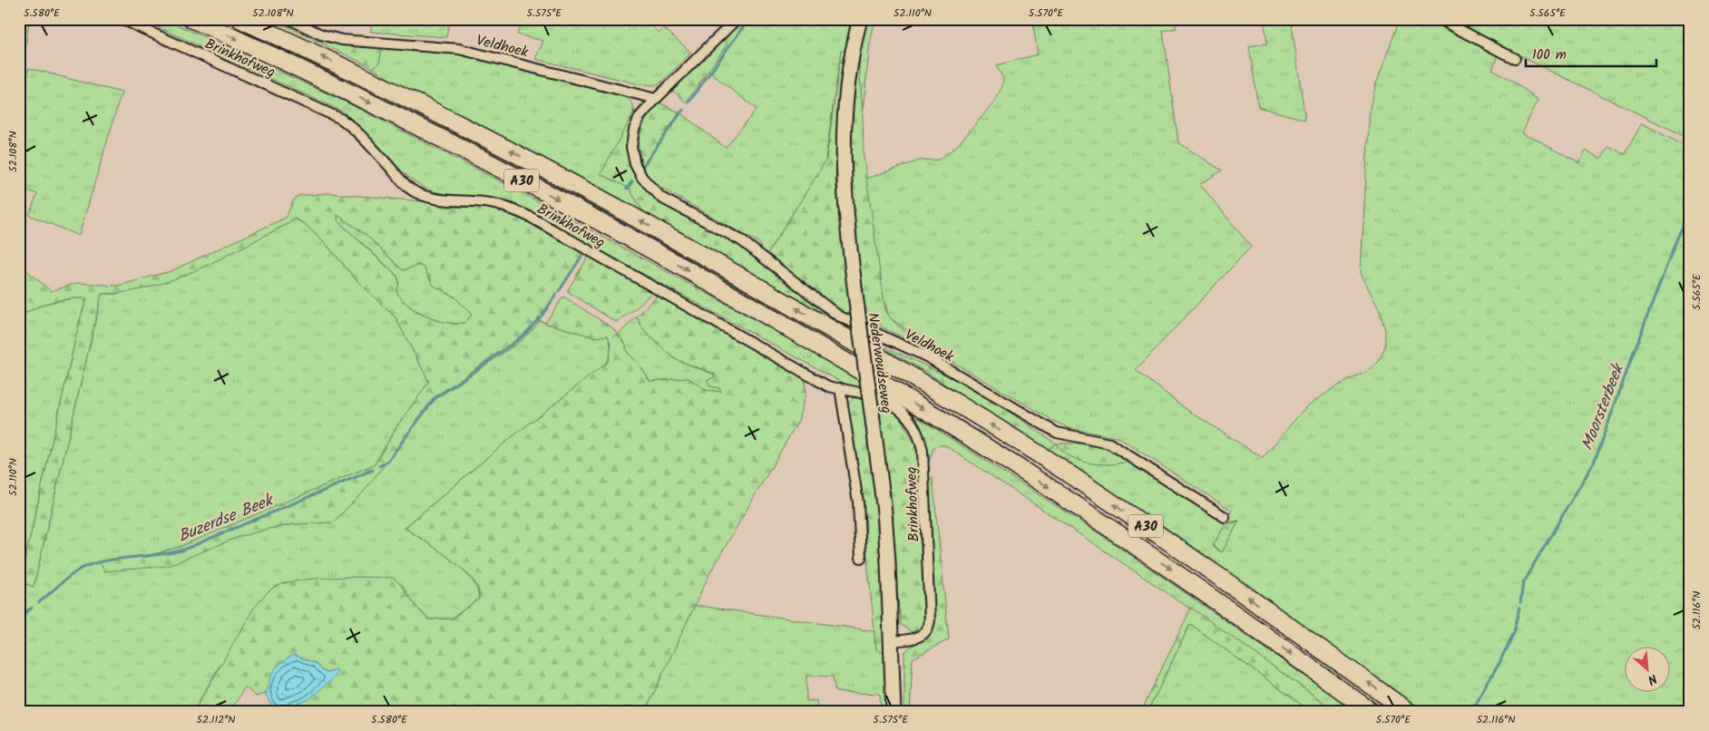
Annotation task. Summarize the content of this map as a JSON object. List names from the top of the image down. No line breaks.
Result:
{"streets":{"highway":["A30"],"street":["Veldhoek","Brinkhofweg","Nederwoudseweg"]},"crossings":[["Brinkhofweg","Nederwoudseweg"]],"water":["Moorsterbeek","Buzerdse Beek"],"scale_bar":"100 m","north":"bottom right","coordinates":["5.580°E","52.108°N","5.575°E","52.110°N","5.570°E","5.565°E","52.116°N","52.112°N"]}
